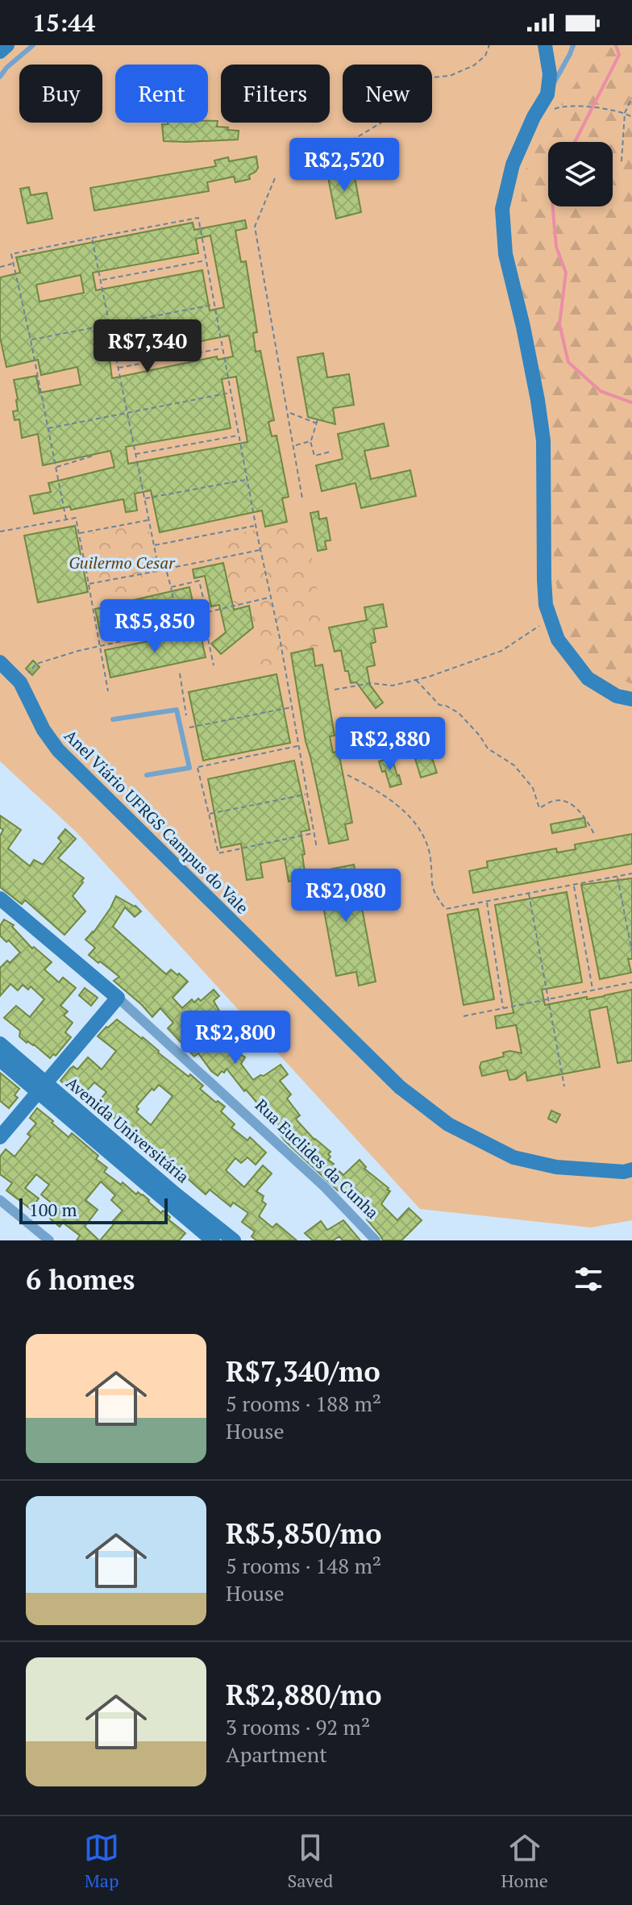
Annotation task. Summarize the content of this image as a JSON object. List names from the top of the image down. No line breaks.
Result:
{"streets":{"street":["Anel Viário UFRGS Campus do Vale","Avenida Universitária","Rua Euclides da Cunha"]},"parks":["Guilermo Cesar"],"scale_bar":"100 m","page":{"status":"15:44","chip":["Buy","Rent","Filters","New"],"price":["R$2,520","R$7,340","R$5,850","R$2,880","R$2,080","R$2,800"],"scale":"100 m","heading":"6 homes","list":[{"name":"R$7,340/mo","note":"5 rooms · 188 m² · House"},{"name":"R$5,850/mo","note":"5 rooms · 148 m² · House"},{"name":"R$2,880/mo","note":"3 rooms · 92 m² · Apartment"}],"tabs":["Map","Saved","Home"]}}
